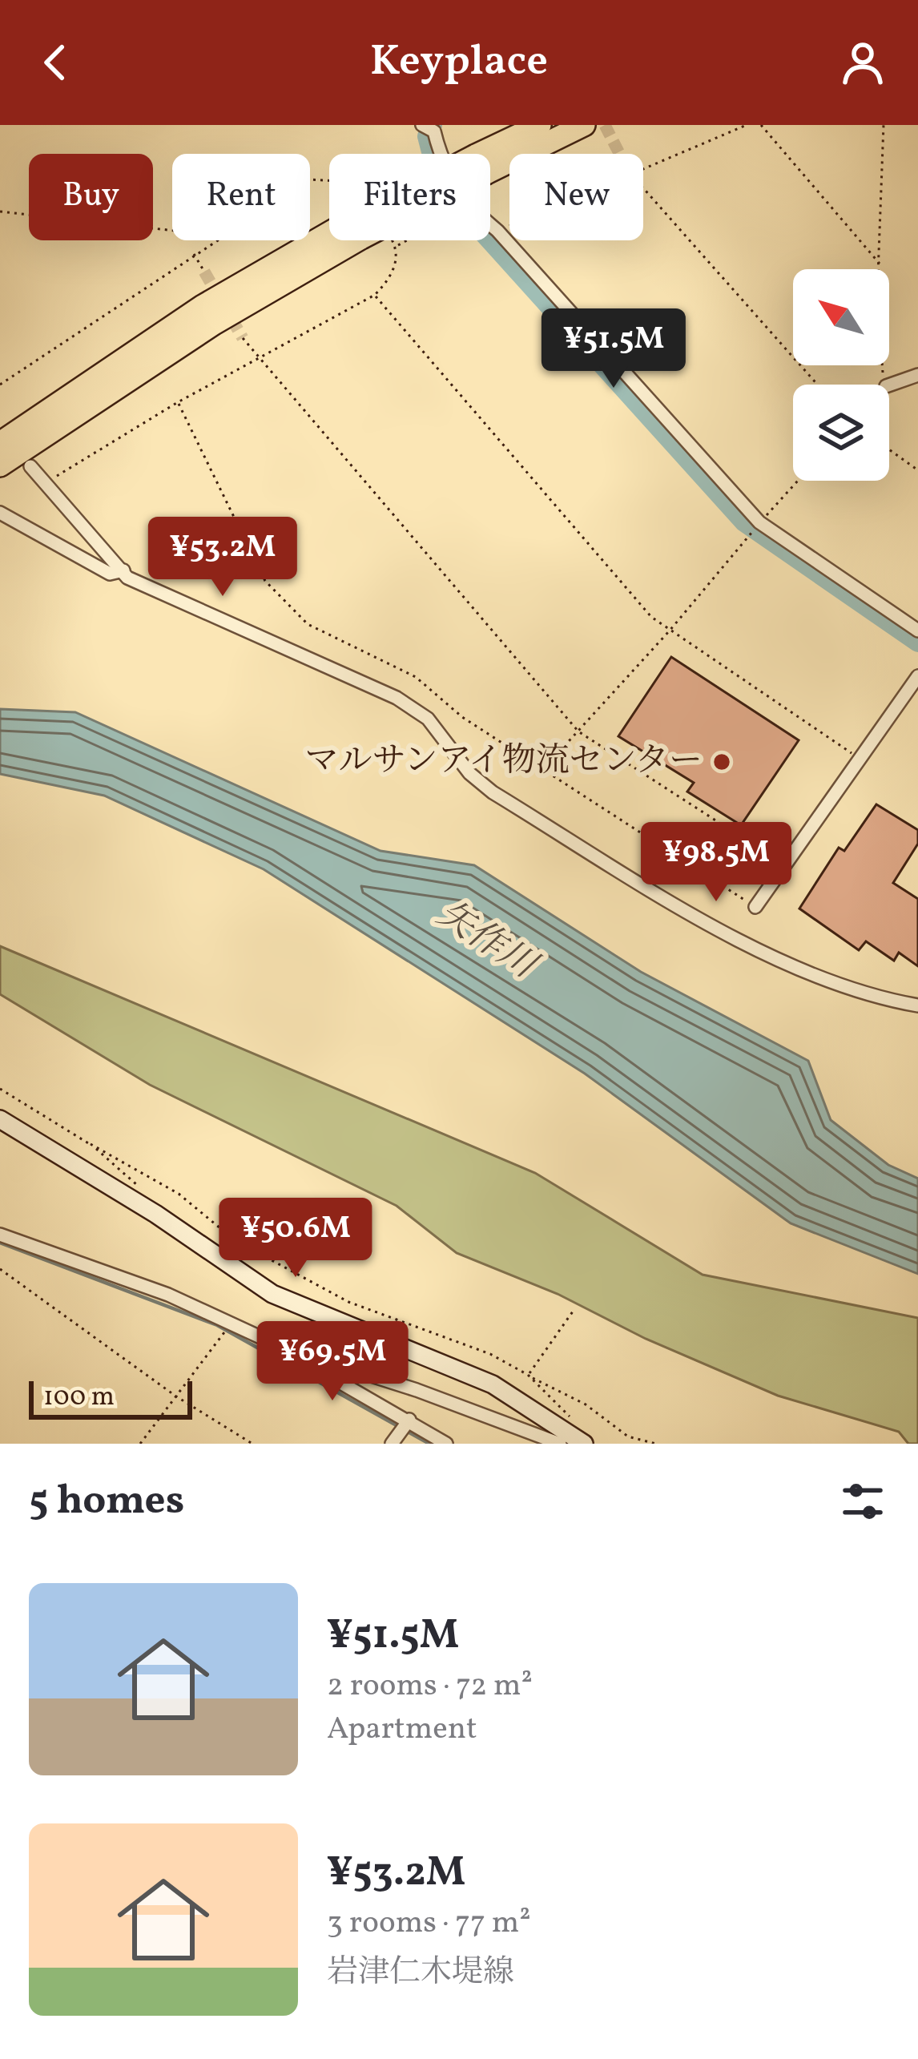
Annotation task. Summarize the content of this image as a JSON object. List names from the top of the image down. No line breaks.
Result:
{"water":["矢作川"],"places":["マルサンアイ物流センター"],"scale_bar":"100 m","north":"top left","page":{"header":"Keyplace","chip":["Buy","Rent","Filters","New"],"price":["¥51.5M","¥53.2M","¥98.5M","¥50.6M","¥69.5M"],"scale":"100 m","heading":"5 homes","list":[{"name":"¥51.5M","note":"2 rooms · 72 m² · Apartment"},{"name":"¥53.2M","note":"3 rooms · 77 m² · 岩津仁木堤線"}]}}
